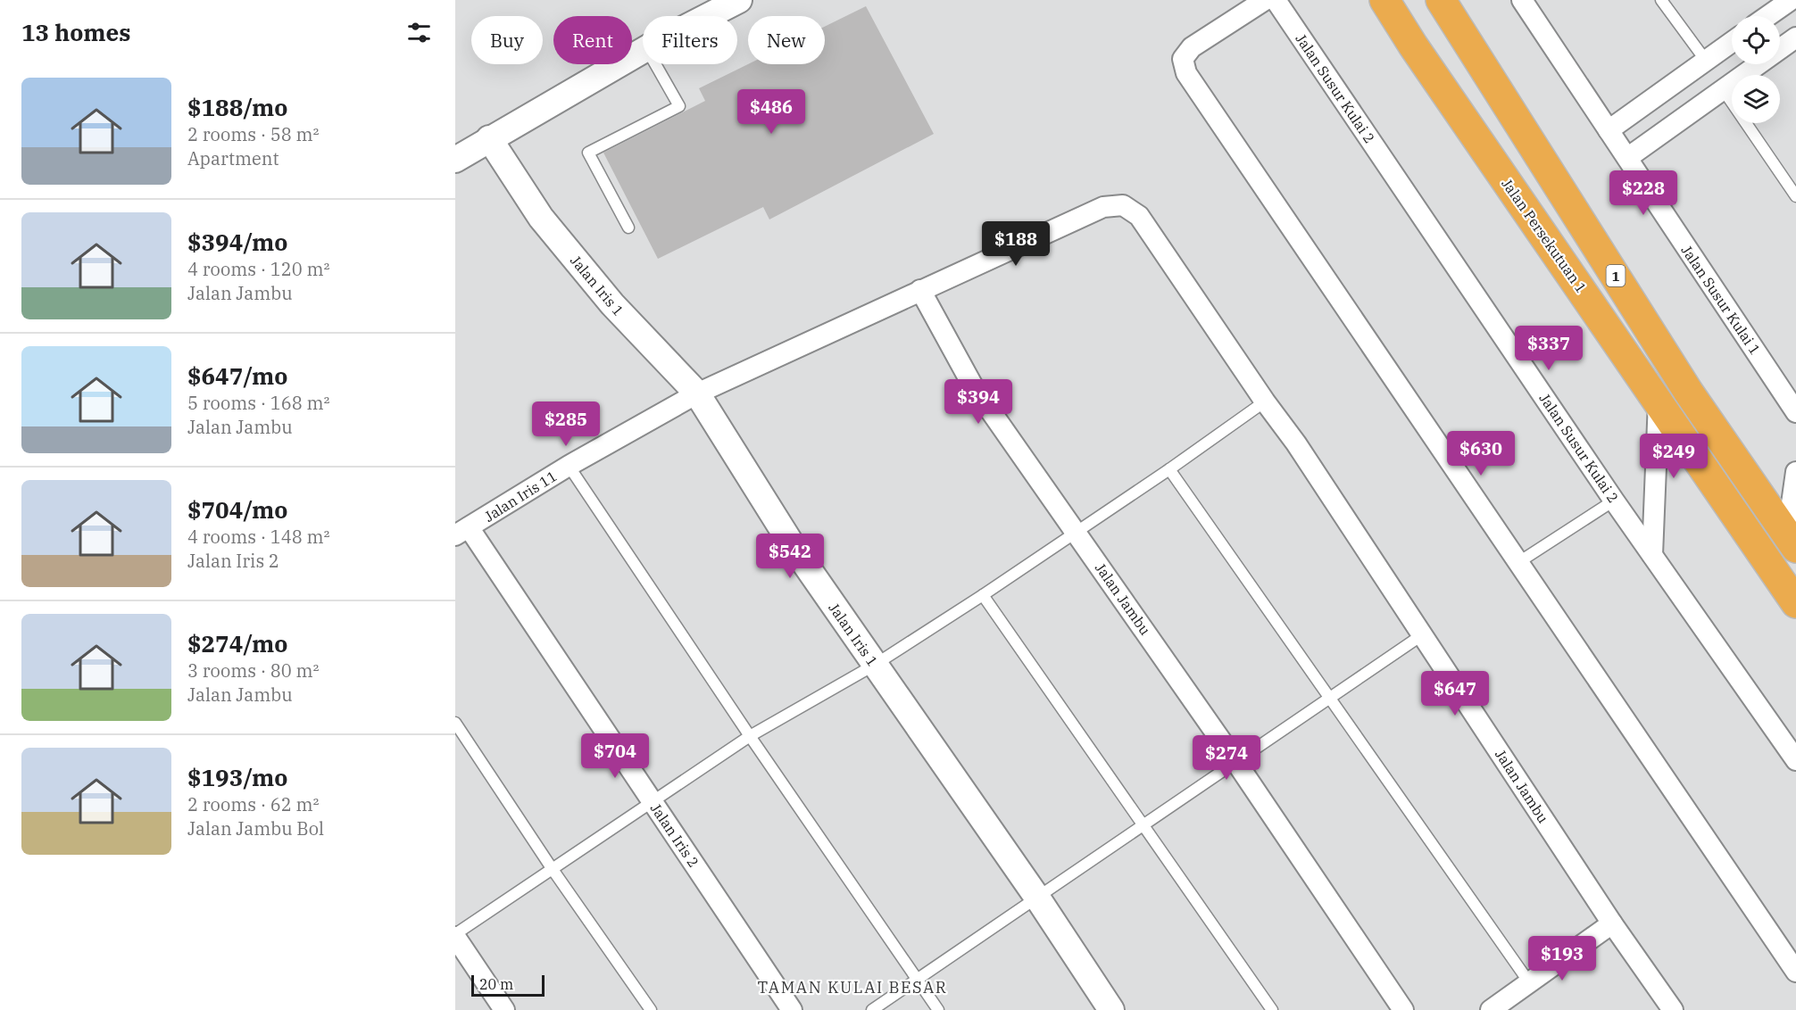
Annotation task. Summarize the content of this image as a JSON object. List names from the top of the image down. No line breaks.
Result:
{"streets":{"highway":["Jalan Persekutuan 1","1"],"street":["Jalan Susur Kulai 2","Jalan Iris 1","Jalan Susur Kulai 1","Jalan Iris 11","Jalan Jambu","Jalan Iris 2"]},"crossings":[["Jalan Iris 1","Jalan Iris 11"],["Jalan Iris 11","Jalan Jambu"],["Jalan Iris 11","Jalan Iris 2"]],"districts":["TAMAN KULAI BESAR"],"scale_bar":"20 m","page":{"heading":"13 homes","chip":["Buy","Rent","Filters","New"],"list":[{"name":"$188/mo","note":"2 rooms · 58 m² · Apartment"},{"name":"$394/mo","note":"4 rooms · 120 m² · Jalan Jambu"},{"name":"$647/mo","note":"5 rooms · 168 m² · Jalan Jambu"},{"name":"$704/mo","note":"4 rooms · 148 m² · Jalan Iris 2"},{"name":"$274/mo","note":"3 rooms · 80 m² · Jalan Jambu"},{"name":"$193/mo","note":"2 rooms · 62 m² · Jalan Jambu Bol"}],"price":["$486","$228","$188","$337","$394","$285","$630","$249","$542","$647","$704","$274","$193"],"scale":"20 m"}}
